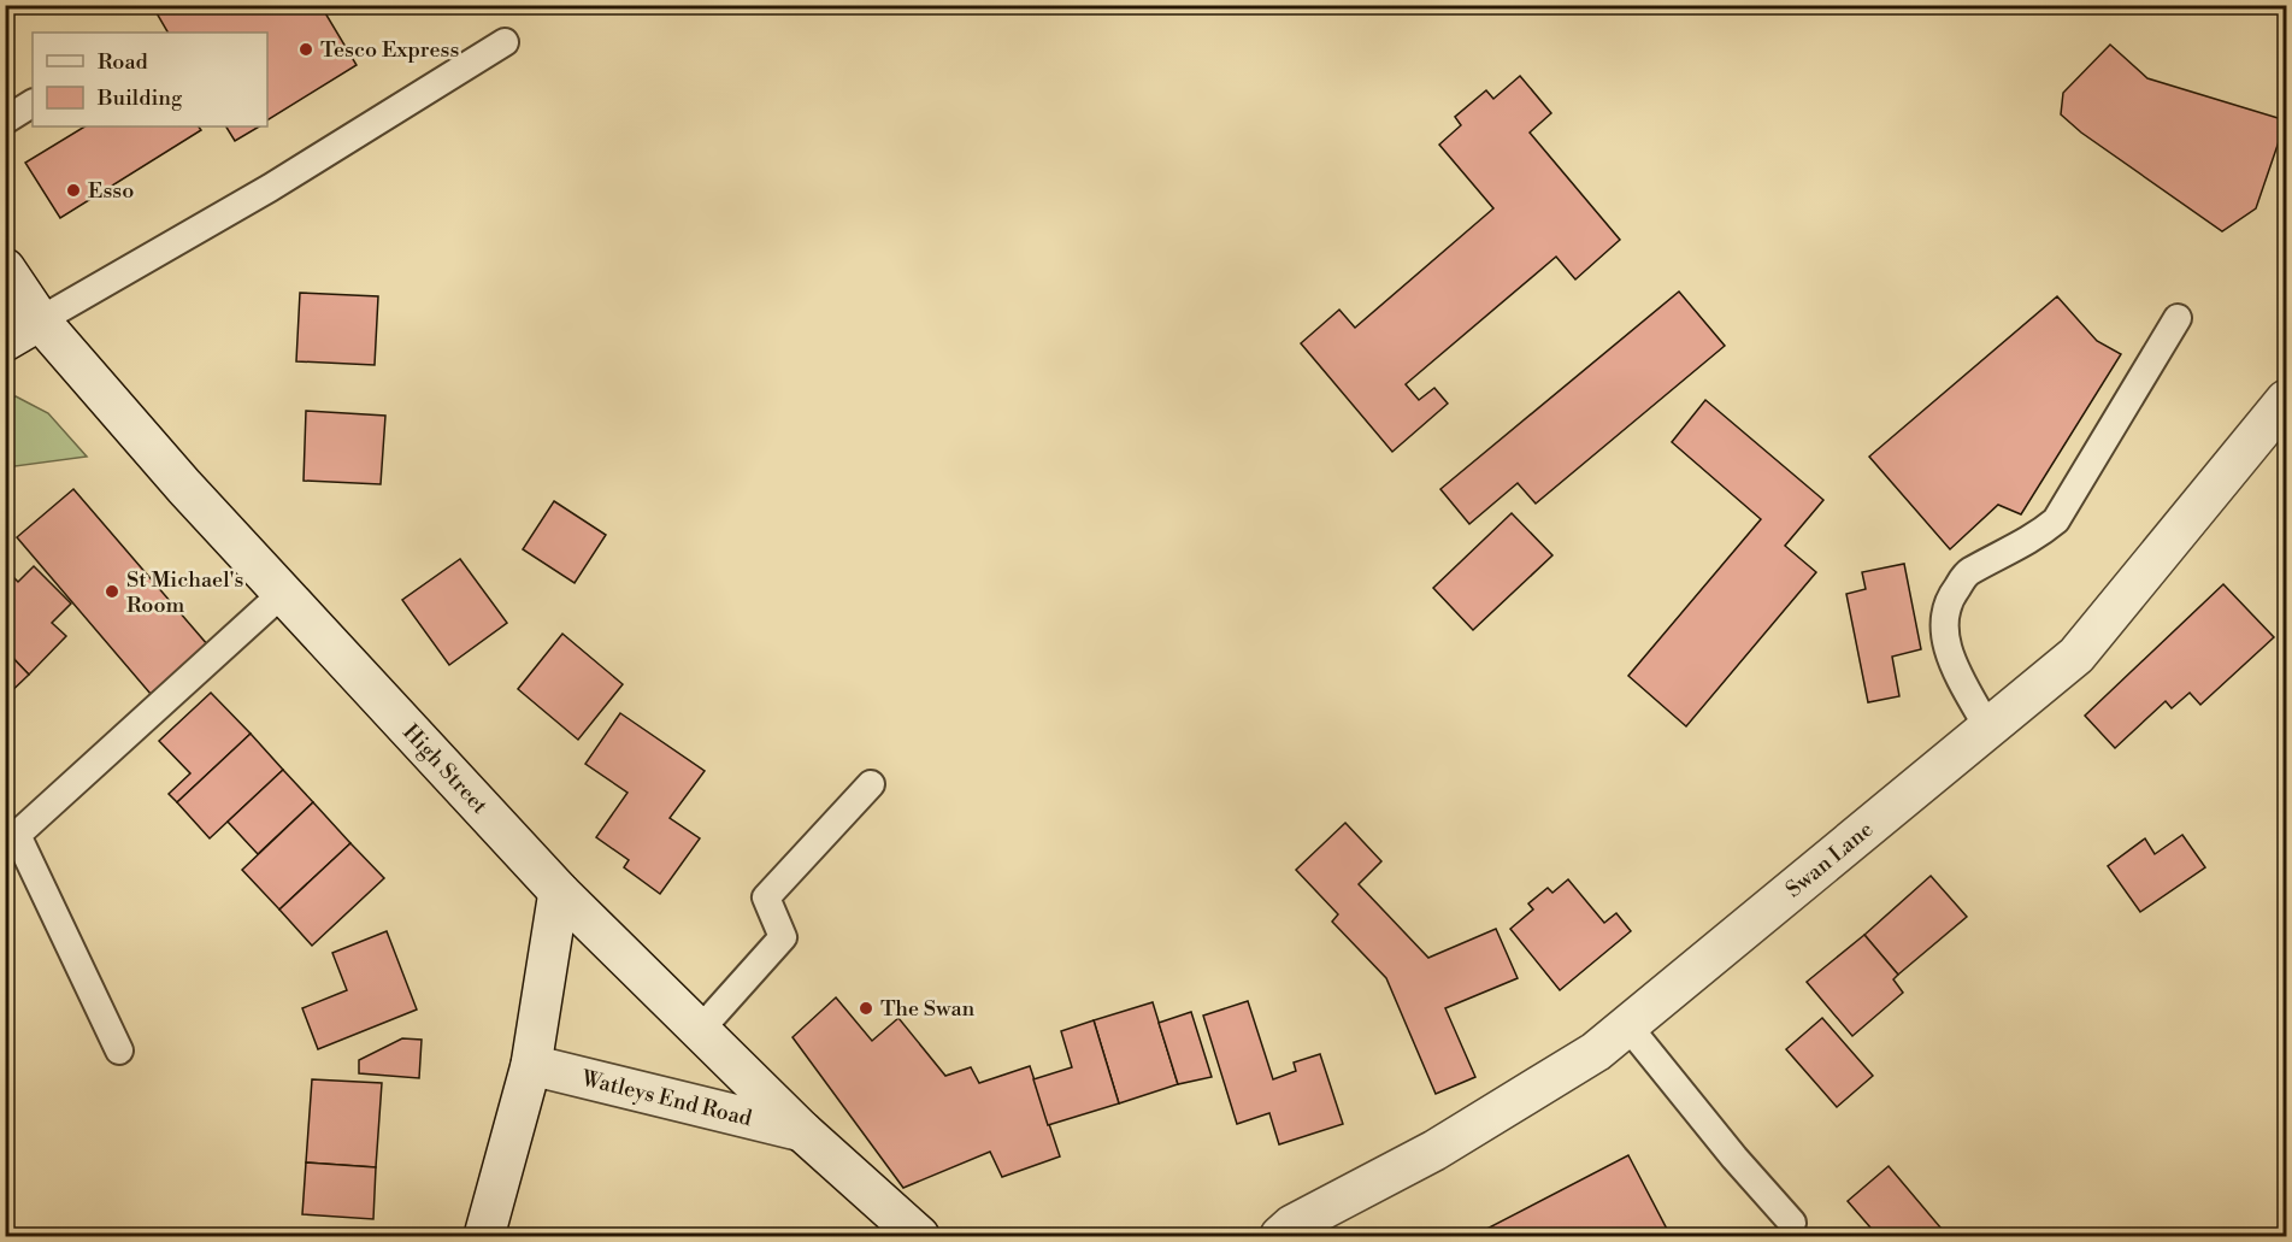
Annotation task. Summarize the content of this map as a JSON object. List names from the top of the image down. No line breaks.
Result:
{"streets":{"street":["High Street","Swan Lane","Watleys End Road"]},"crossings":[["High Street","Watleys End Road"]],"places":["Tesco Express","Esso","St Michael's Room","The Swan"],"legend":["Road","Building"]}
